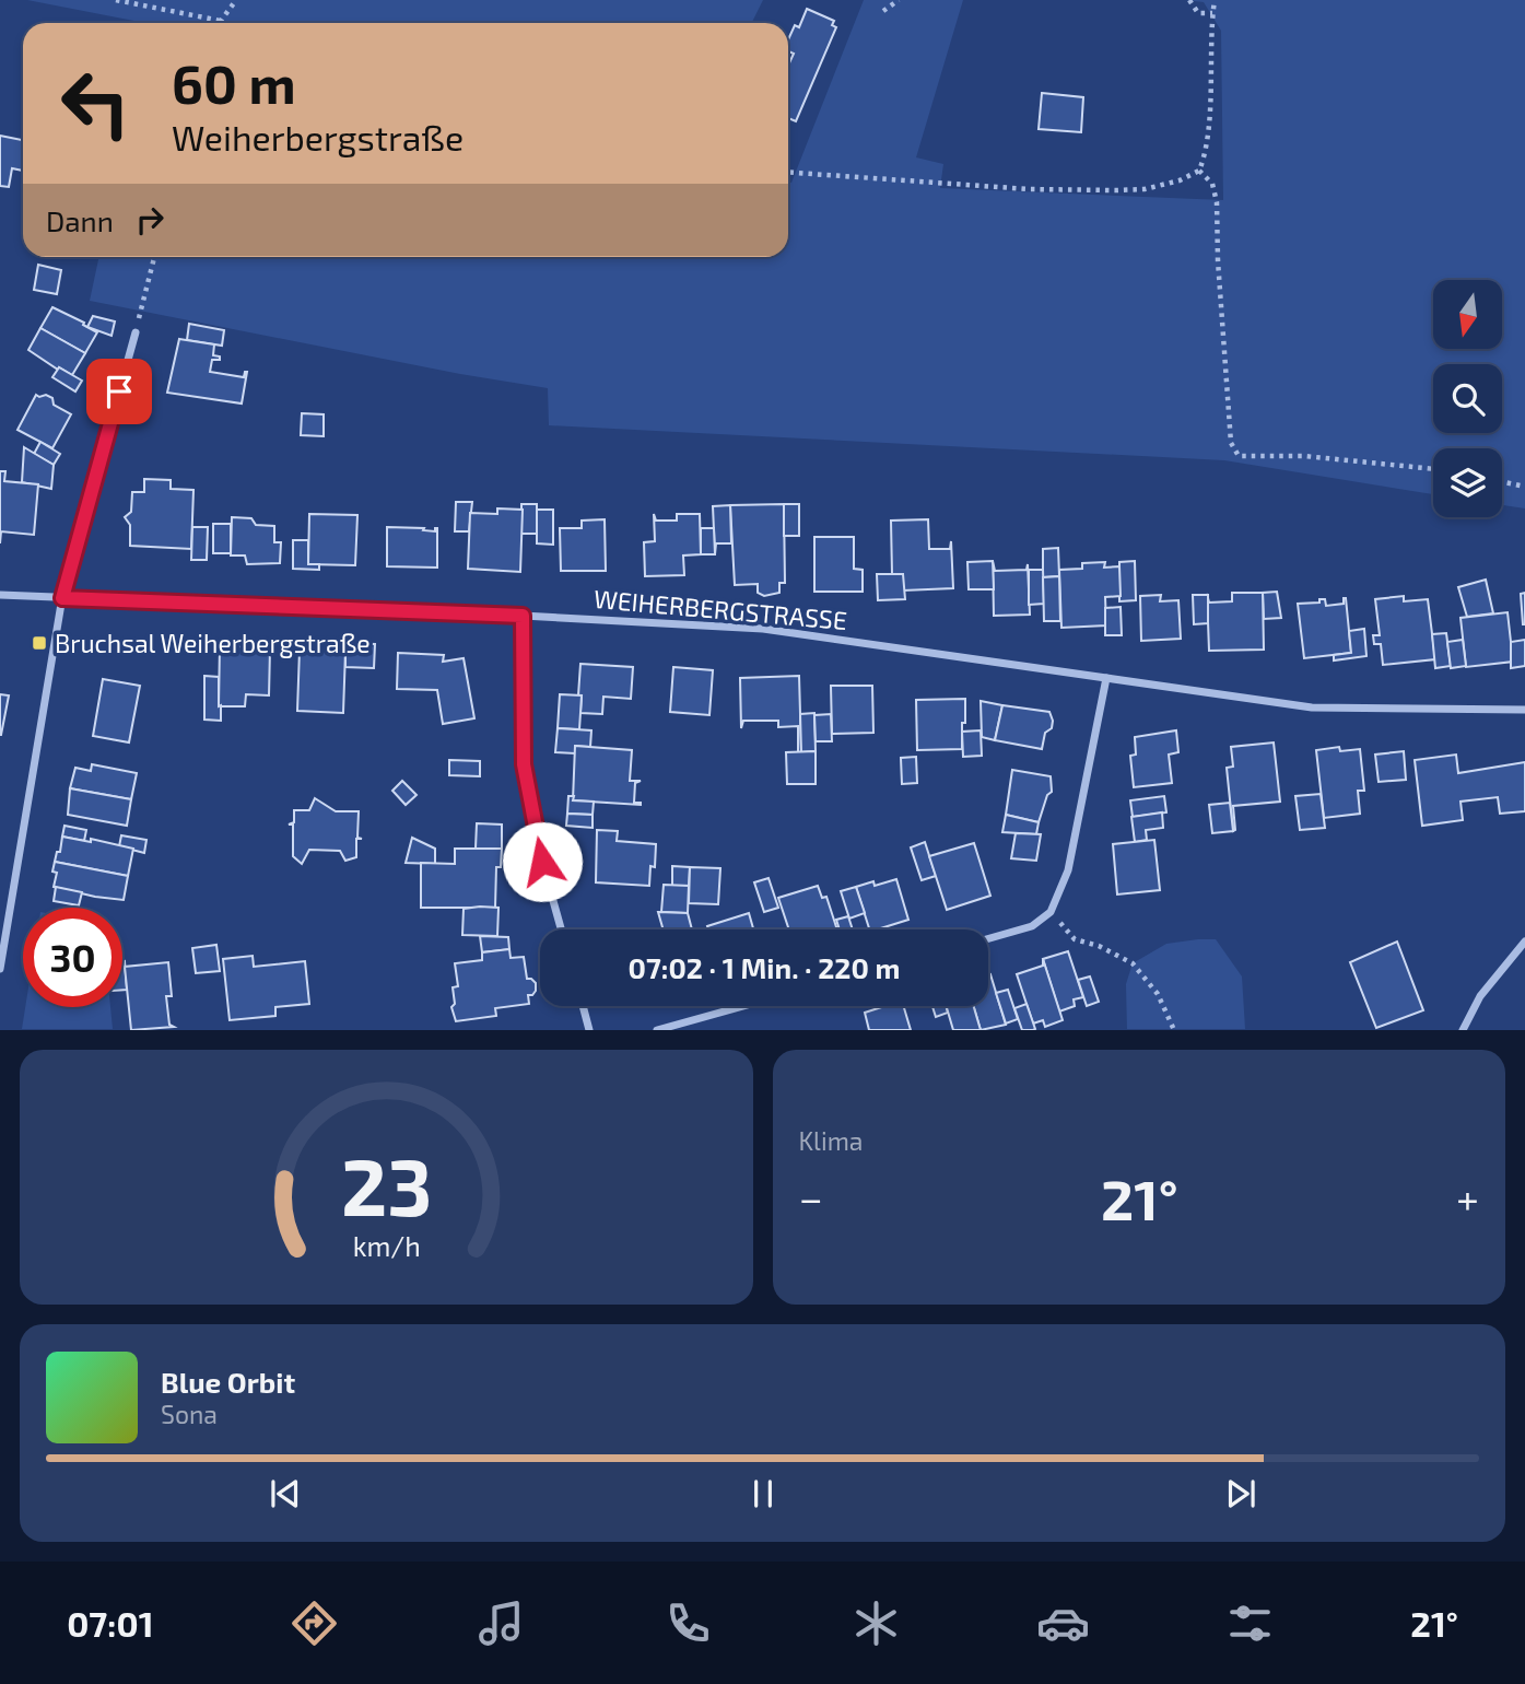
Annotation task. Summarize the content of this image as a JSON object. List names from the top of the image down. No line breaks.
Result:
{"streets":{"street":["WEIHERBERGSTRASSE"]},"places":{"transit":["Bruchsal Weiherbergstraße"]},"north":"bottom","page":{"turn":["60 m","Weiherbergstraße"],"then":"Dann","limit":"30","trip":"07:02 · 1 Min. · 220 m","tile":"Klima","heat":["−","21°","+"],"song":["Blue Orbit","Sona"],"tabs":["07:01","21°"],"gauge":["23","km/h"]}}
